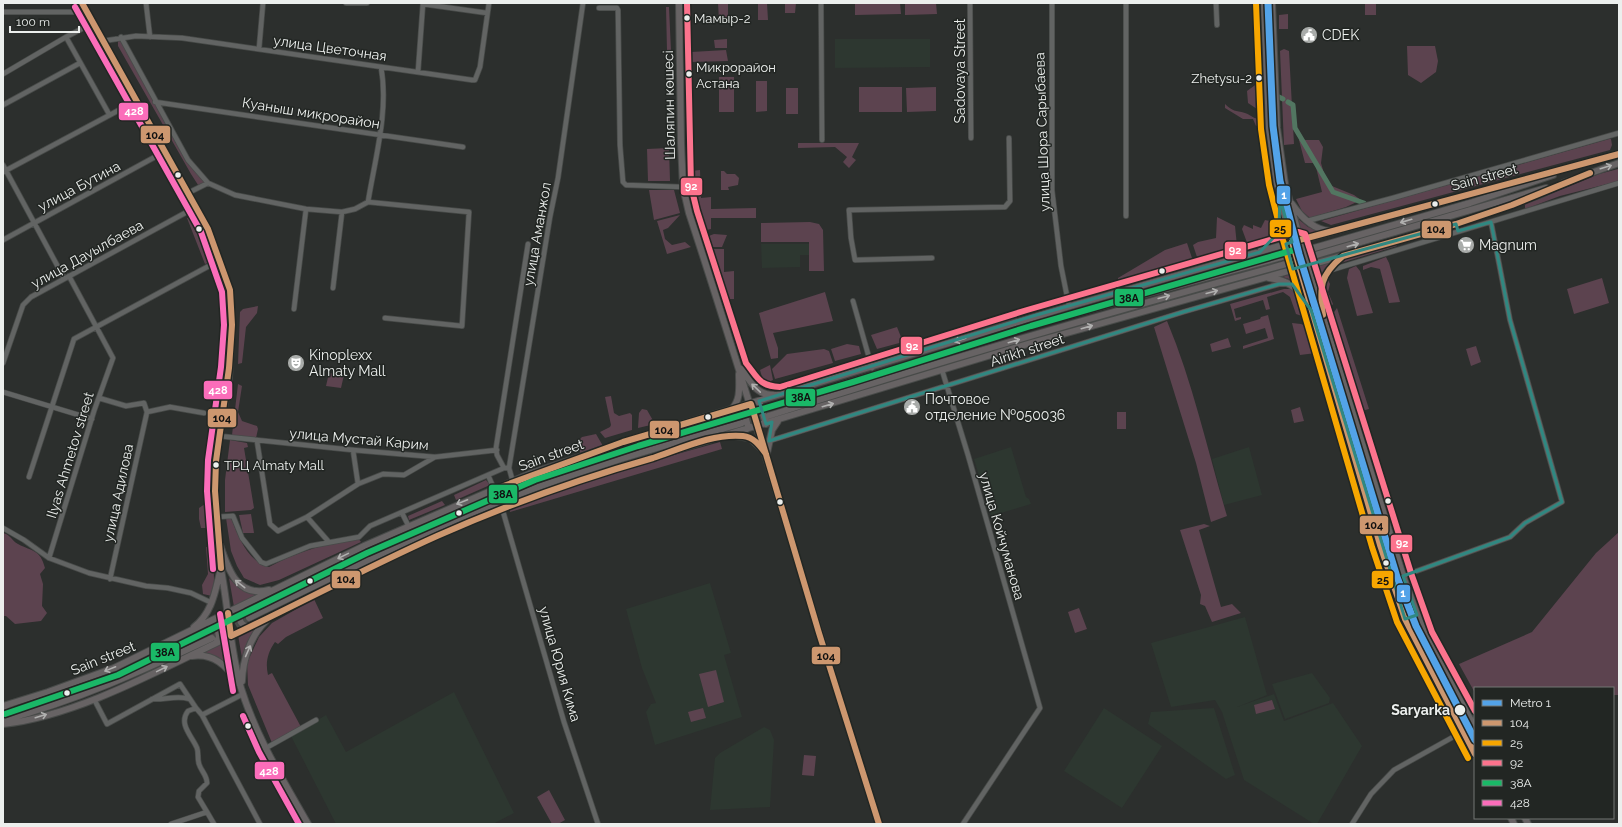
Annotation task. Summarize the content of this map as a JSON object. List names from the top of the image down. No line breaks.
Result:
{"streets":{"main road":["Шаляпин көшесі","Sain street"],"street":["улица Цветочная","Sadovaya Street","Куаныш микрорайон","улица Шора Сарыбаева","улица Бутина","улица Аманжол","улица Дауылбаева","Airikh street","улица Мустай Карим","Ilyas Ahmetov street","улица Адилова","улица Койчуманова","улица Юрия Кима"]},"crossings":[["Шаляпин көшесі","Sain street"],["улица Шора Сарыбаева","Sain street"],["Sain street","улица Койчуманова"],["Sain street","улица Юрия Кима"],["Airikh street","улица Койчуманова"]],"places":{"other":["Мамыр-2","Микрорайон Астана","Zhetysu-2","ТРЦ Almaty Mall","Saryarka"],"public building":["CDEK","Почтовое отделение №050036"],"supermarket":["Magnum"],"theatre":["Kinoplexx Almaty Mall"]},"lines":["metro line 1","transit line 104","transit line 25","transit line 92","transit line 428","transit line 38А"],"legend":["Metro 1","104","25","92","38А","428"],"scale_bar":"100 m"}
